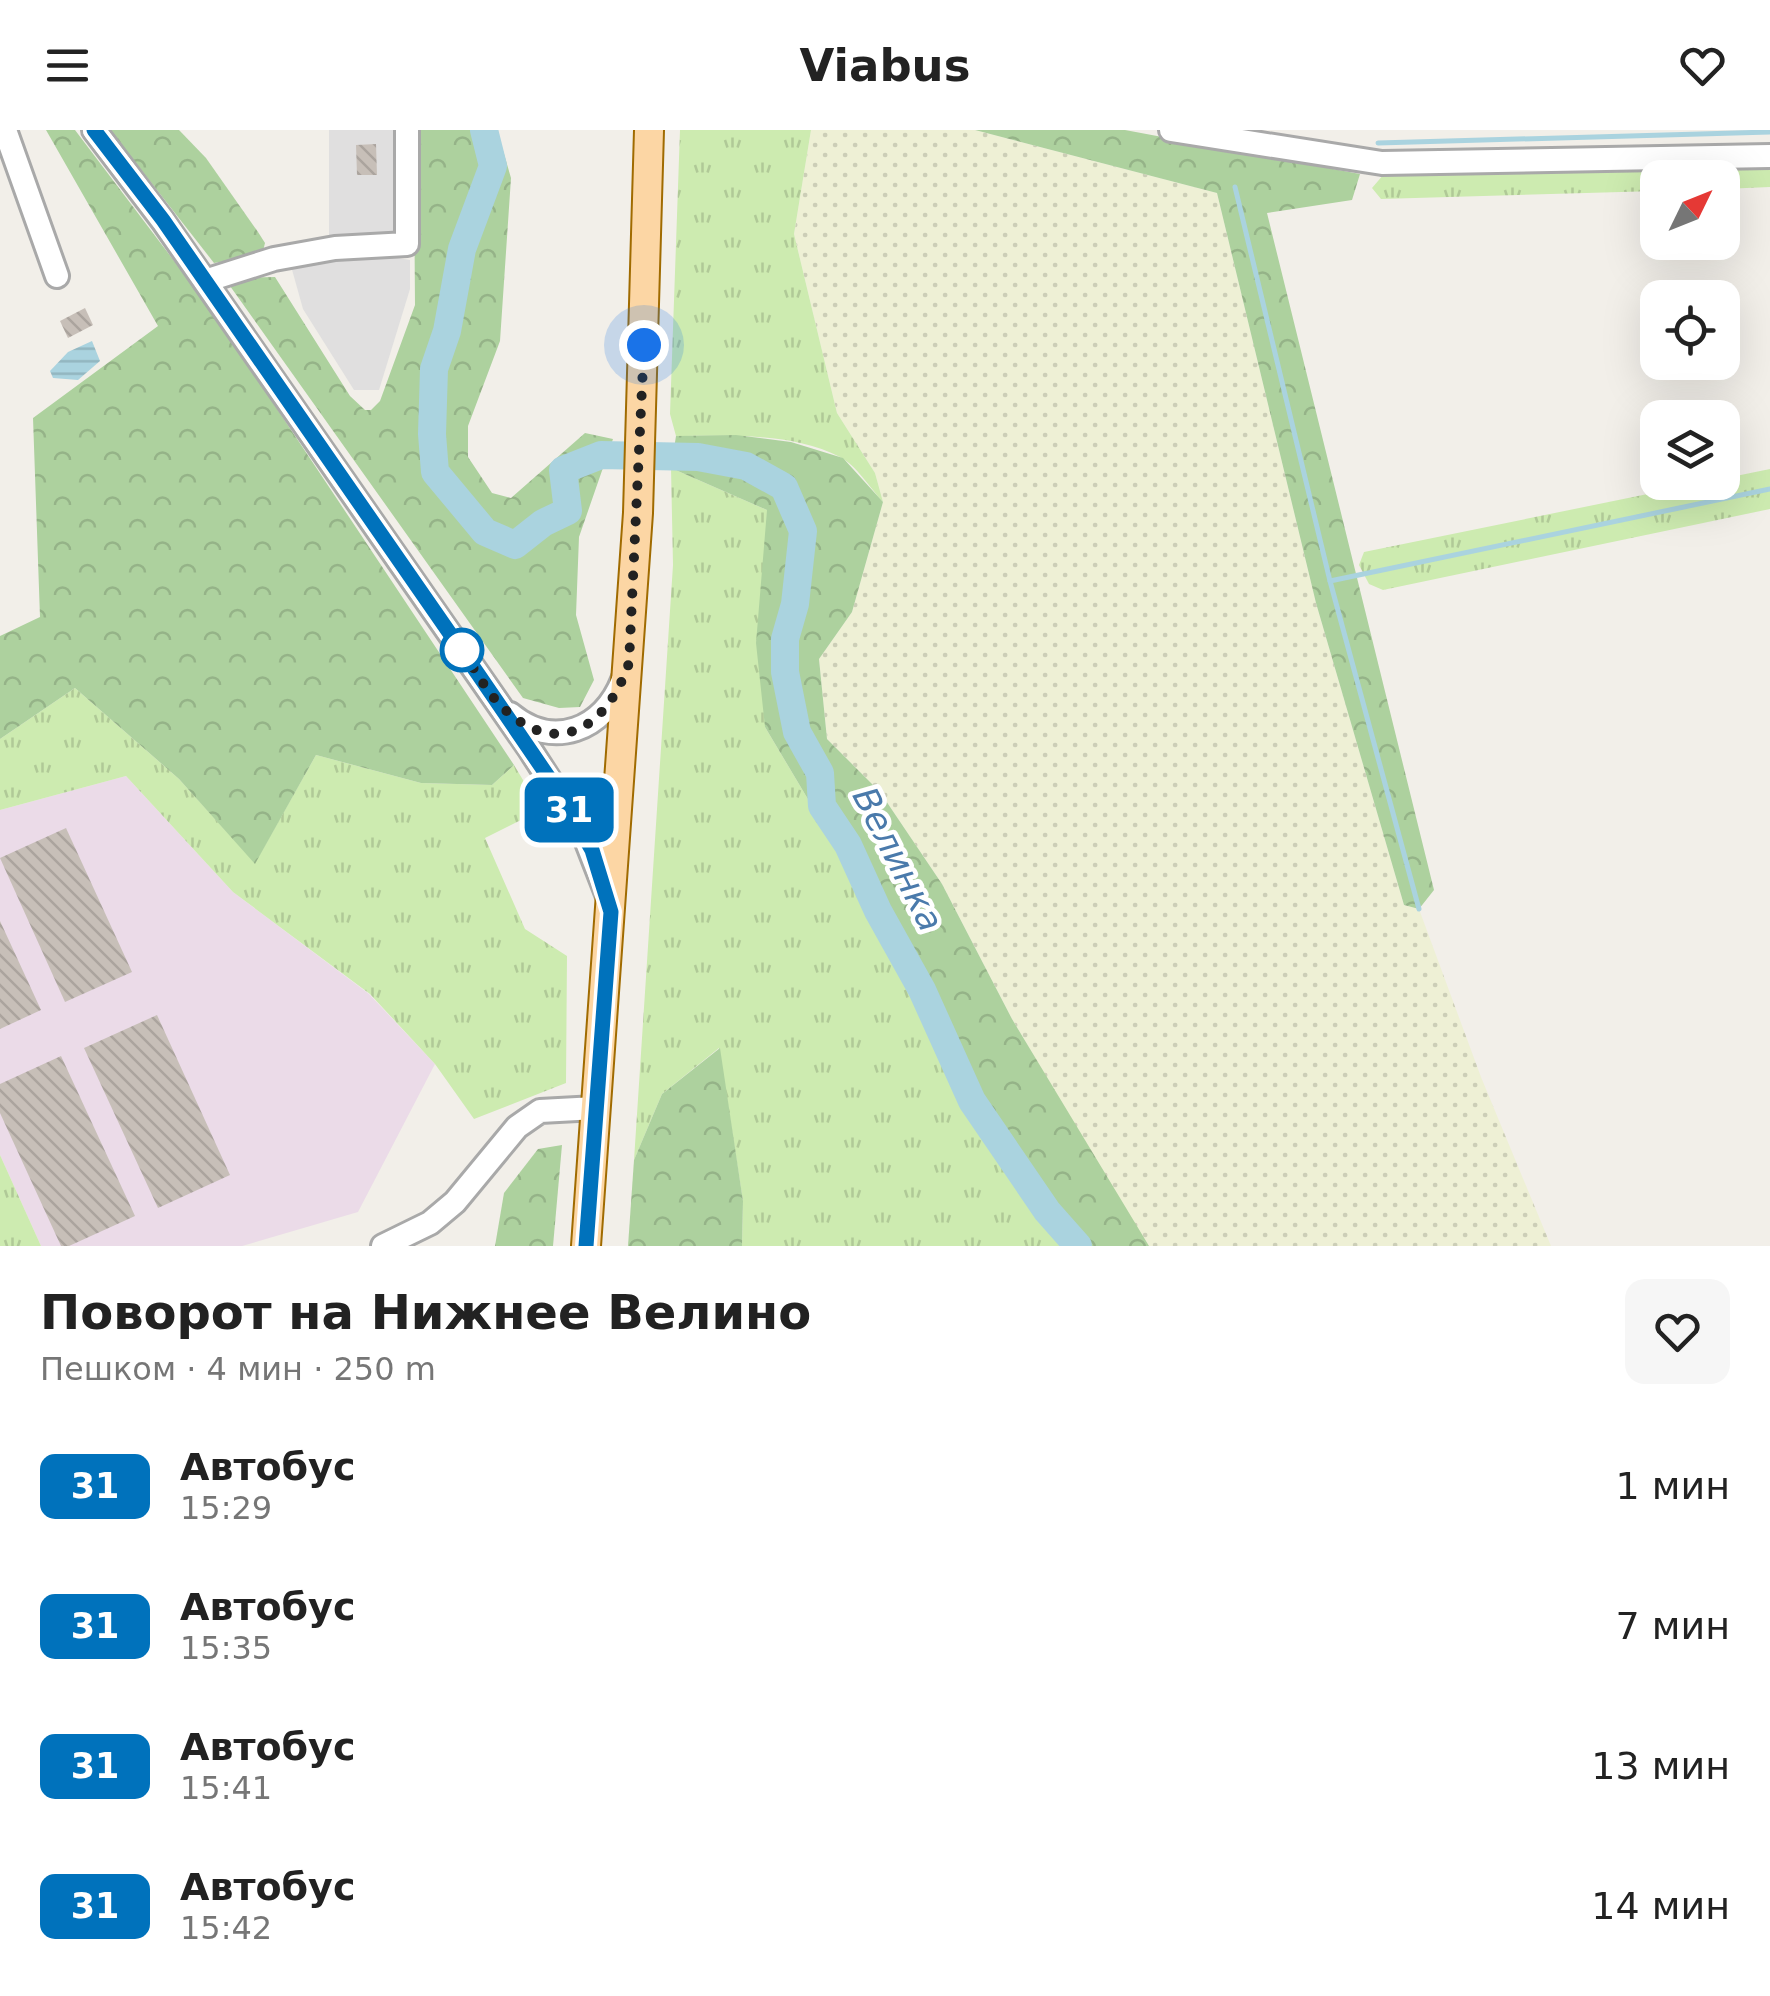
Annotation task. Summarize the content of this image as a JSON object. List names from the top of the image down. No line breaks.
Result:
{"water":["Велинка"],"lines":["bus line 31"],"north":"top right","page":{"header":"Viabus","on_map":"31","heading":["Поворот на Нижнее Велино","Пешком · 4 мин · 250 m"],"list":[{"mark":"31","name":"Автобус","note":"15:29","value":"1 мин"},{"mark":"31","name":"Автобус","note":"15:35","value":"7 мин"},{"mark":"31","name":"Автобус","note":"15:41","value":"13 мин"},{"mark":"31","name":"Автобус","note":"15:42","value":"14 мин"}]}}
